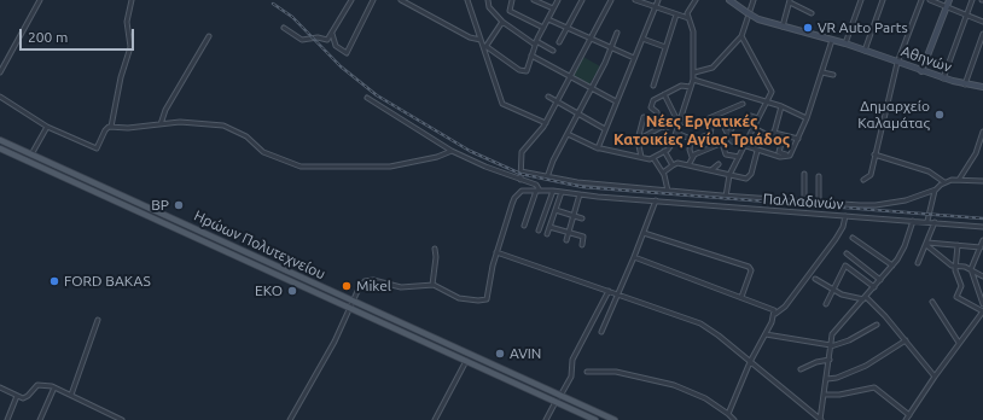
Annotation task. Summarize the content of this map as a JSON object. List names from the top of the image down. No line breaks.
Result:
{"streets":{"main road":["Αθηνών","Ηρώων Πολυτεχνείου"],"street":["Παλλαδινών"]},"districts":["Νέες Εργατικές Κατοικίες Αγίας Τριάδος"],"places":["VR Auto Parts","Δημαρχείο Καλαμάτας","BP","FORD BAKAS","Mikel","EKO","AVIN"],"scale_bar":"200 m"}
